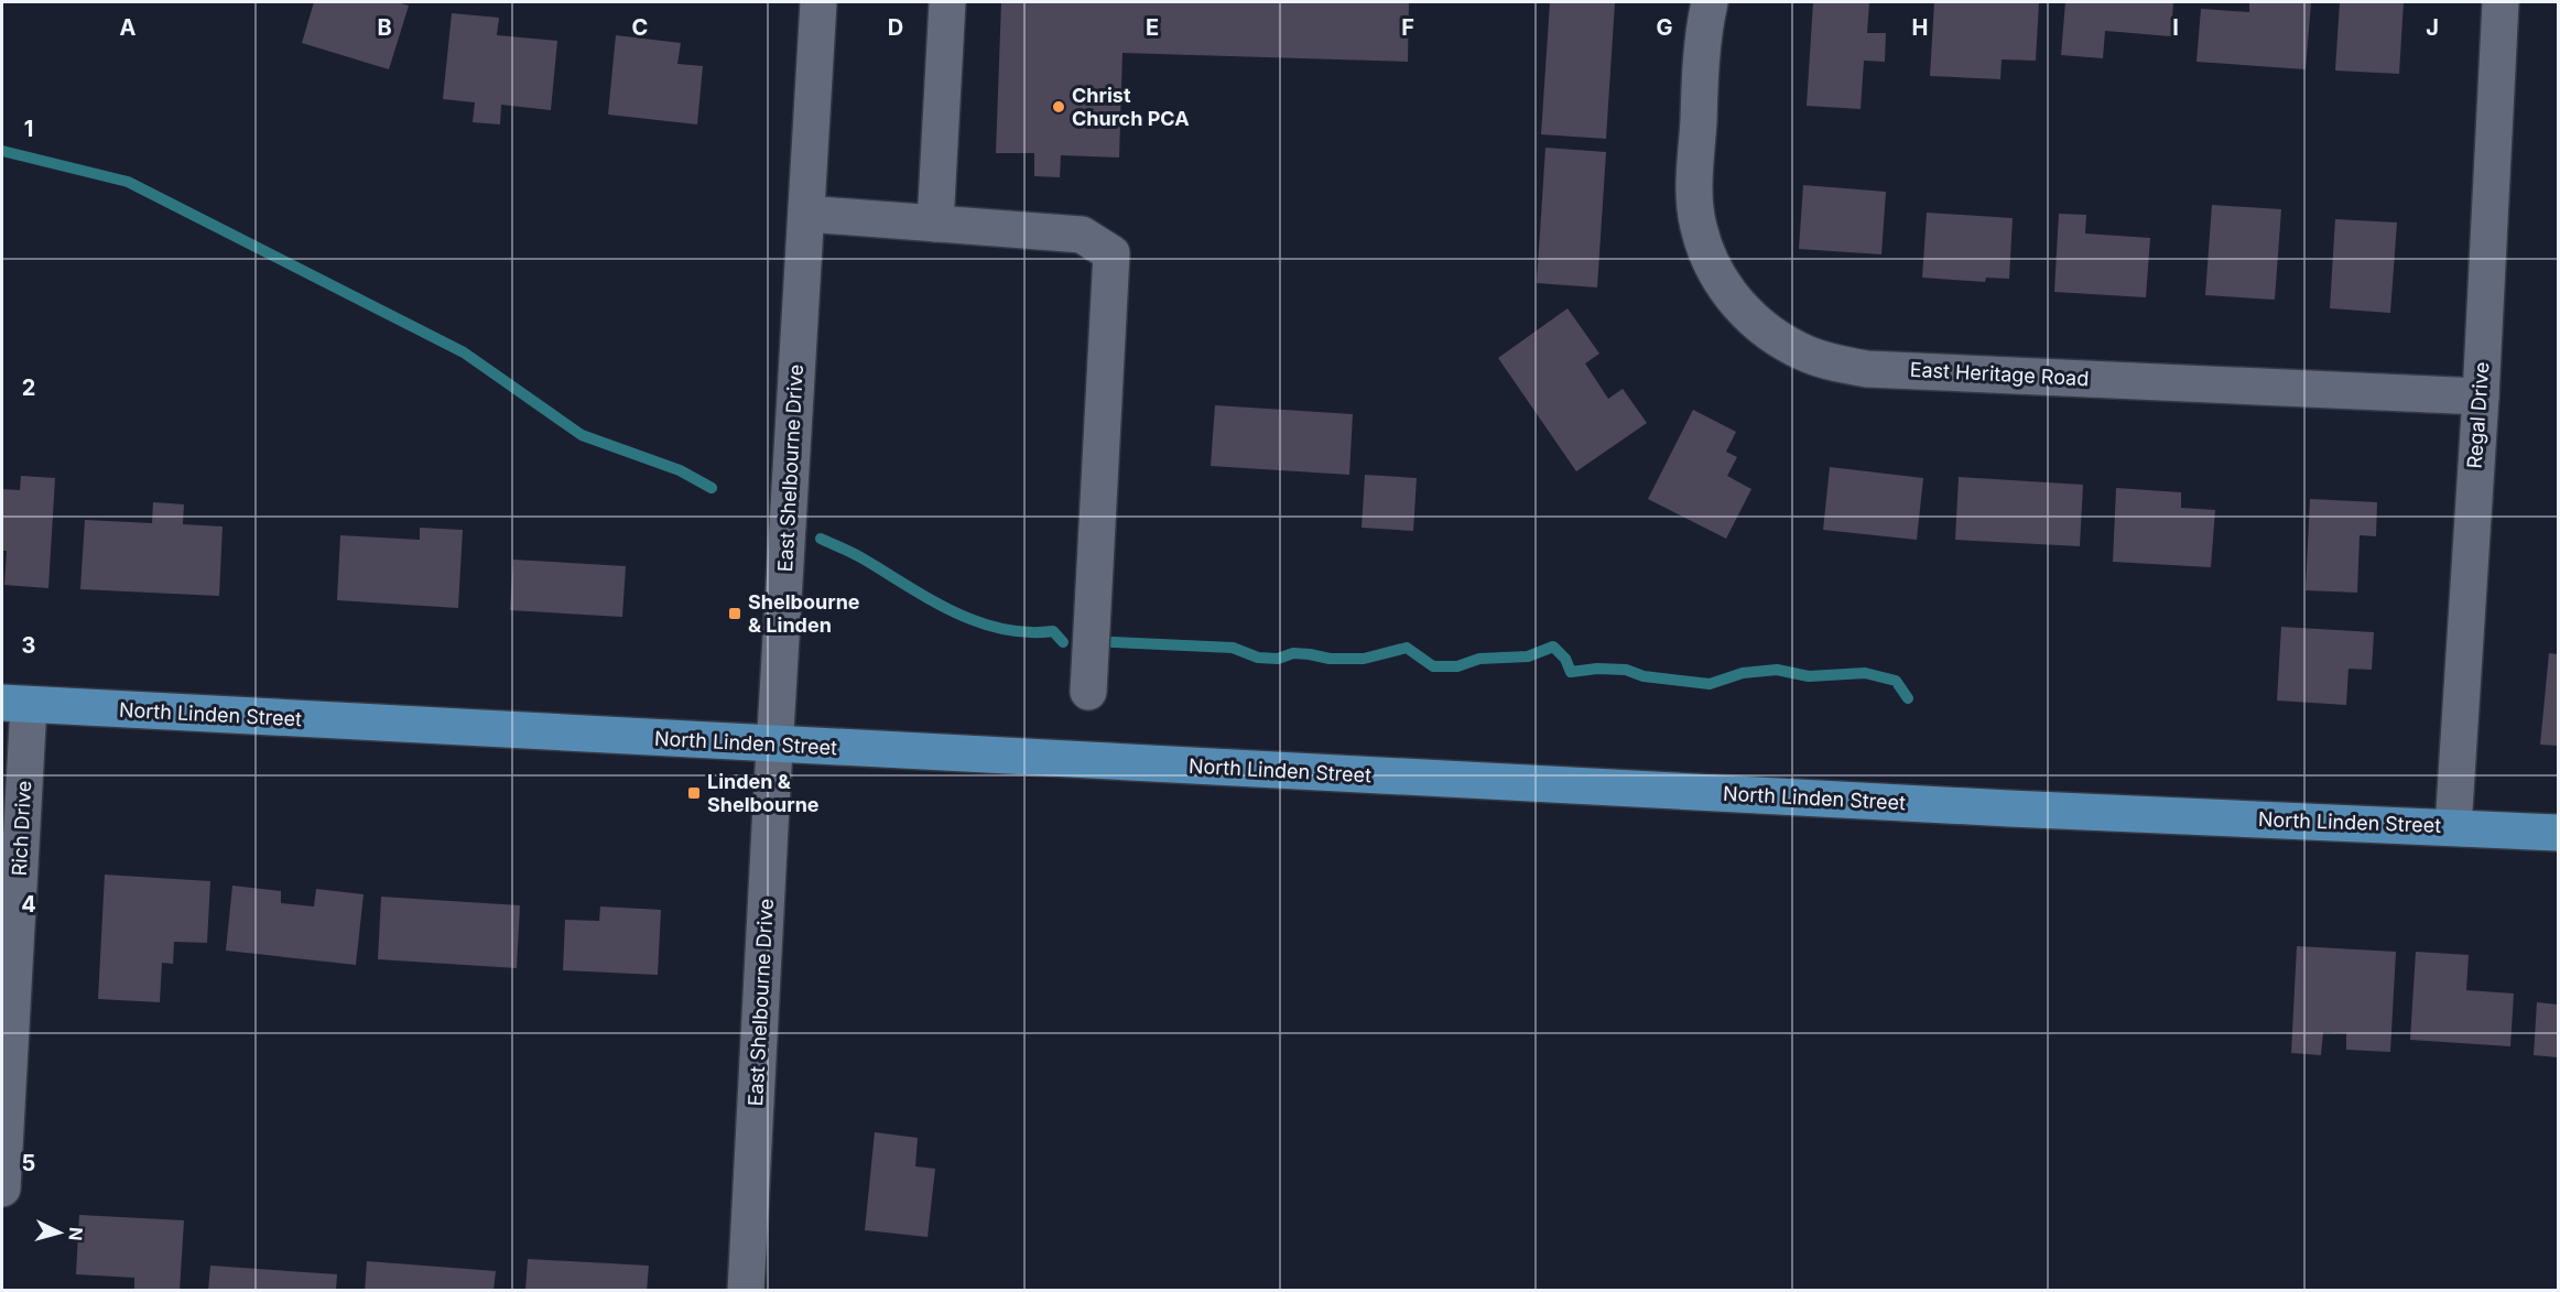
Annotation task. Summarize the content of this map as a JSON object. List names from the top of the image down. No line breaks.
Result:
{"streets":{"main road":["North Linden Street"],"street":["East Heritage Road","Regal Drive","East Shelbourne Drive","Rich Drive"]},"crossings":[["East Heritage Road","Regal Drive"],["Regal Drive","North Linden Street"],["East Shelbourne Drive","North Linden Street"],["North Linden Street","Rich Drive"]],"places":{"other":["Christ Church PCA"],"transit":["Shelbourne & Linden","Linden & Shelbourne"]},"north":"right","grid":{"columns":["A","B","C","D","E","F","G","H","I","J"],"rows":["1","2","3","4","5"]}}
